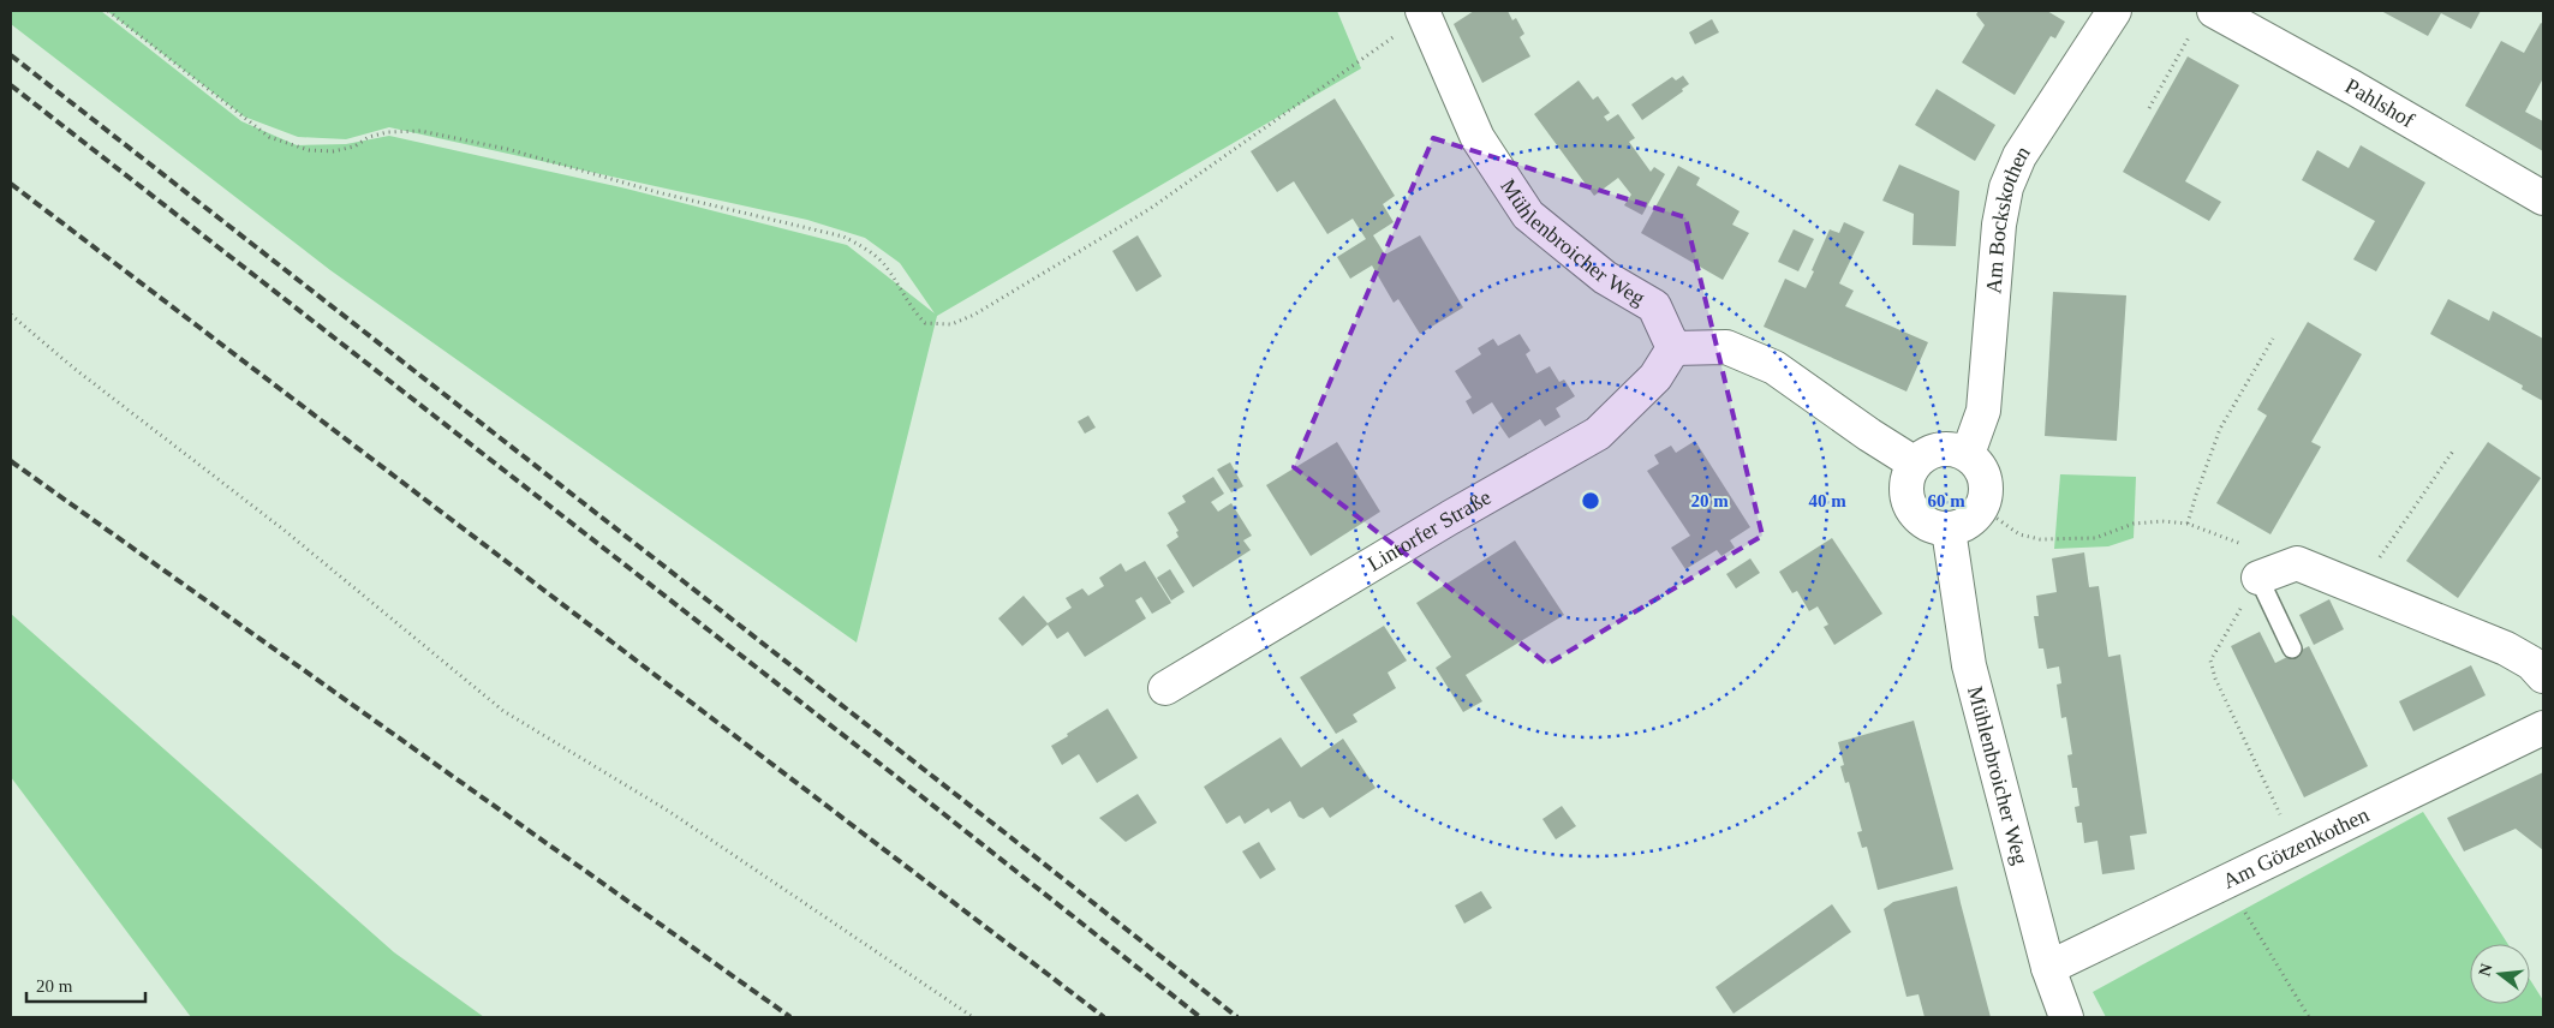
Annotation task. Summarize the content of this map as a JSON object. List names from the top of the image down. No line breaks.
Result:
{"streets":{"street":["Pahlshof","Am Bockskothen","Mühlenbroicher Weg","Lintorfer Straße","Am Götzenkothen"]},"crossings":[["Am Bockskothen","Mühlenbroicher Weg"],["Mühlenbroicher Weg","Lintorfer Straße"],["Mühlenbroicher Weg","Am Götzenkothen"]],"scale_bar":"20 m","north":"left","rings":["20 m","40 m","60 m"]}
